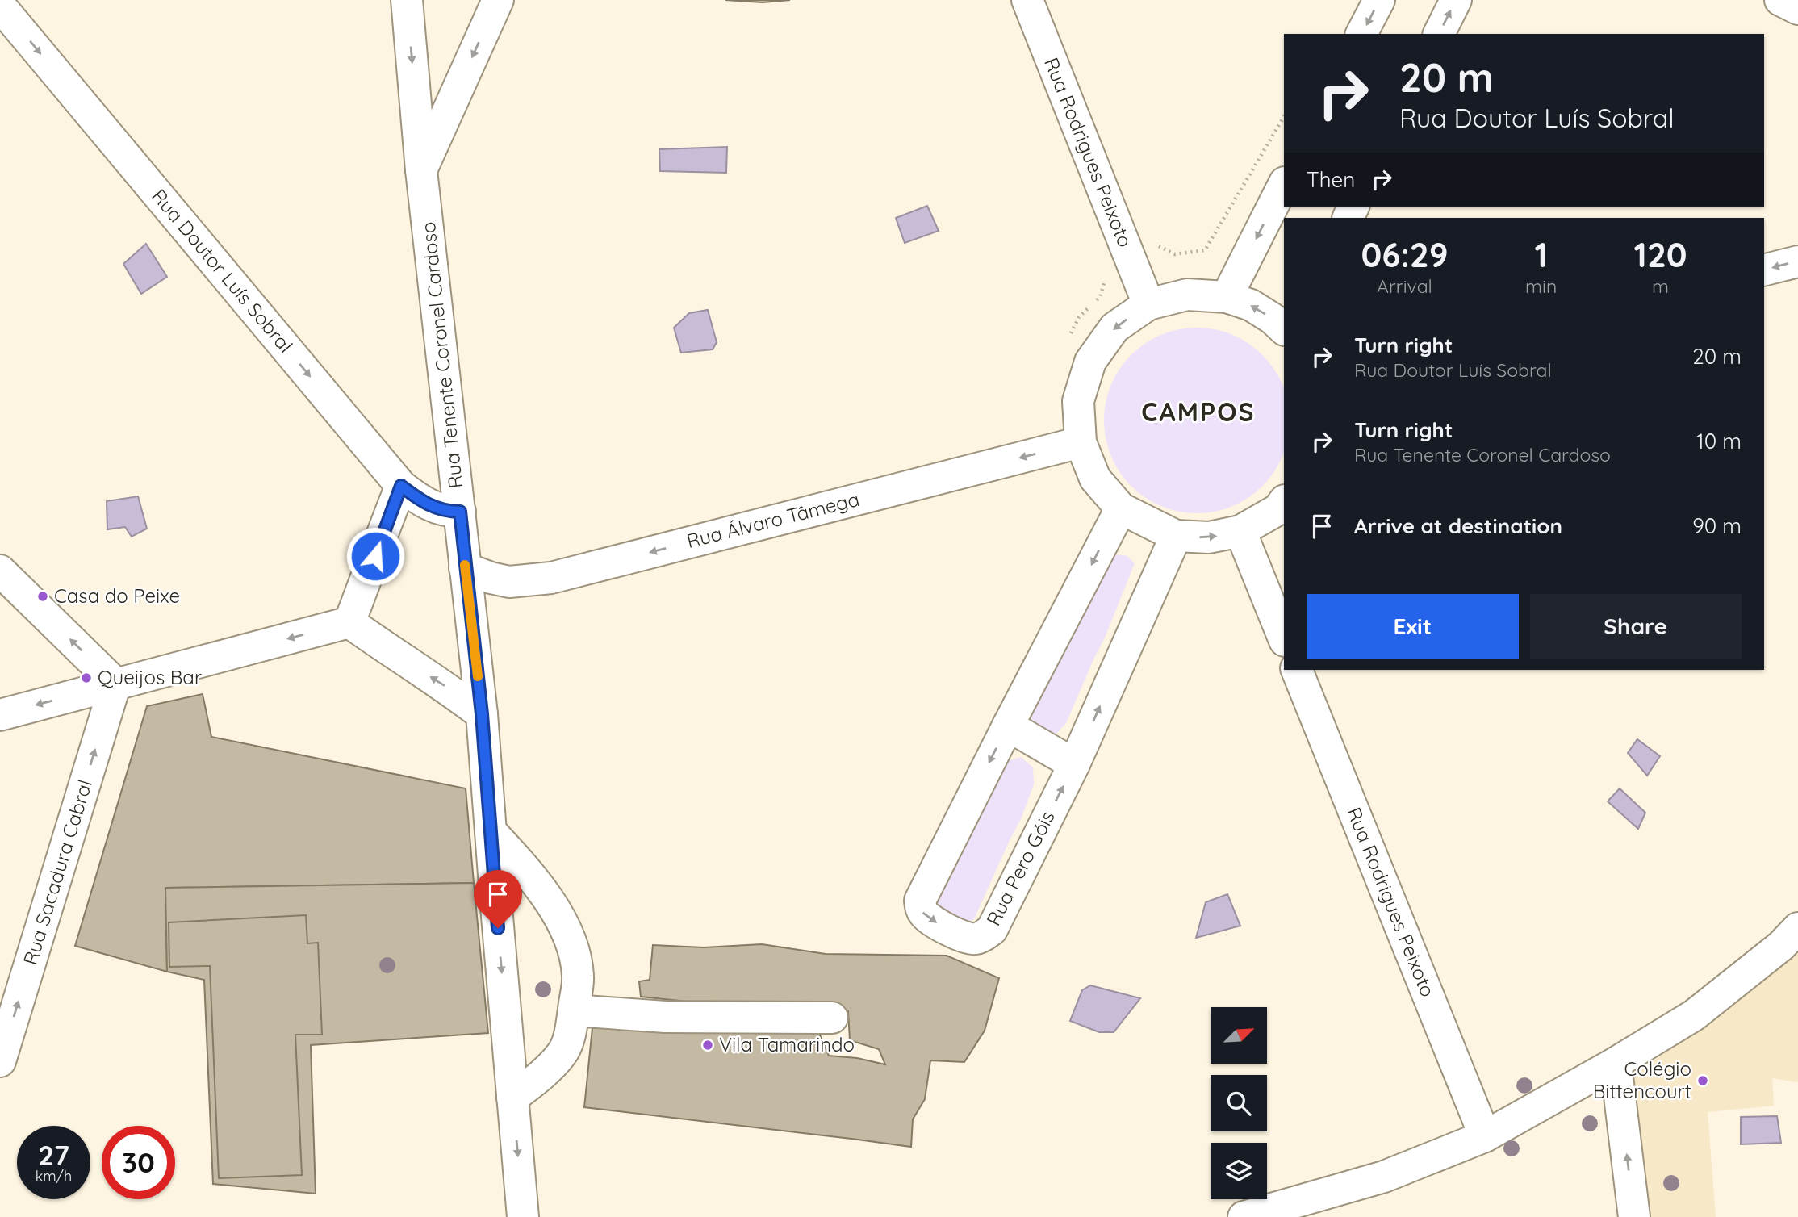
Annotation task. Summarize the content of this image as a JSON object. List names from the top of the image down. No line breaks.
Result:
{"streets":{"street":["Rua Rodrigues Peixoto","Rua Doutor Luís Sobral","Rua Tenente Coronel Cardoso","Rua Álvaro Tâmega","Rua Pero Góis","Rua Sacadura Cabral"]},"crossings":[["Rua Doutor Luís Sobral","Rua Tenente Coronel Cardoso"],["Rua Tenente Coronel Cardoso","Rua Álvaro Tâmega"]],"one_way":["Rua Doutor Luís Sobral","Rua Tenente Coronel Cardoso","Rua Álvaro Tâmega","Rua Sacadura Cabral"],"districts":["CAMPOS"],"places":["Casa do Peixe","Queijos Bar","Vila Tamarindo","Colégio Bittencourt"],"north":"top right","page":{"turn":["20 m","Rua Doutor Luís Sobral"],"then":"Then","eta":["06:29","Arrival","1","min","120","m"],"list":[{"name":"Turn right","note":"Rua Doutor Luís Sobral","value":"20 m"},{"name":"Turn right","note":"Rua Tenente Coronel Cardoso","value":"10 m"},{"name":"Arrive at destination","value":"90 m"}],"buttons":["Exit","Share"],"speed":"27 km/h","limit":"30"}}
